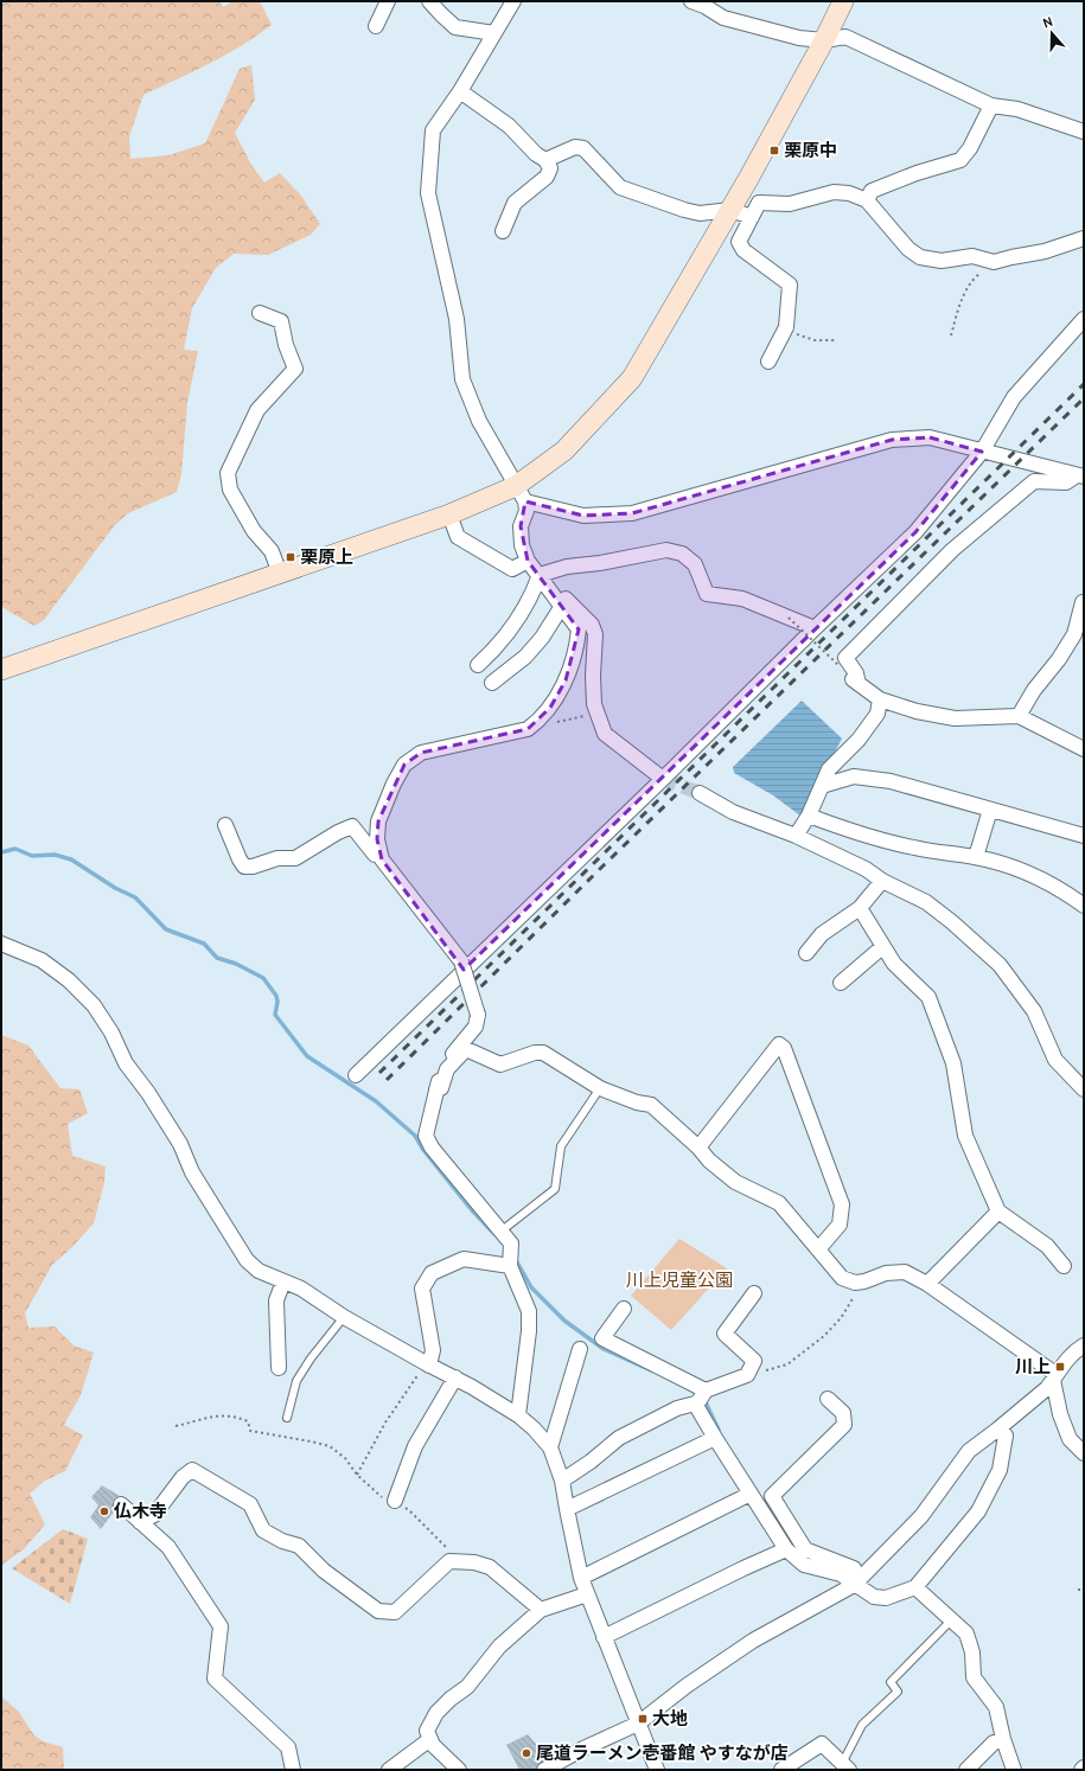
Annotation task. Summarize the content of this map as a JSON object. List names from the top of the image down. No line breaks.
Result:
{"parks":["川上児童公園"],"places":{"transit":["栗原中","栗原上","川上","大地"],"other":["仏木寺","尾道ラーメン壱番館 やすなが店"]},"north":"top"}
